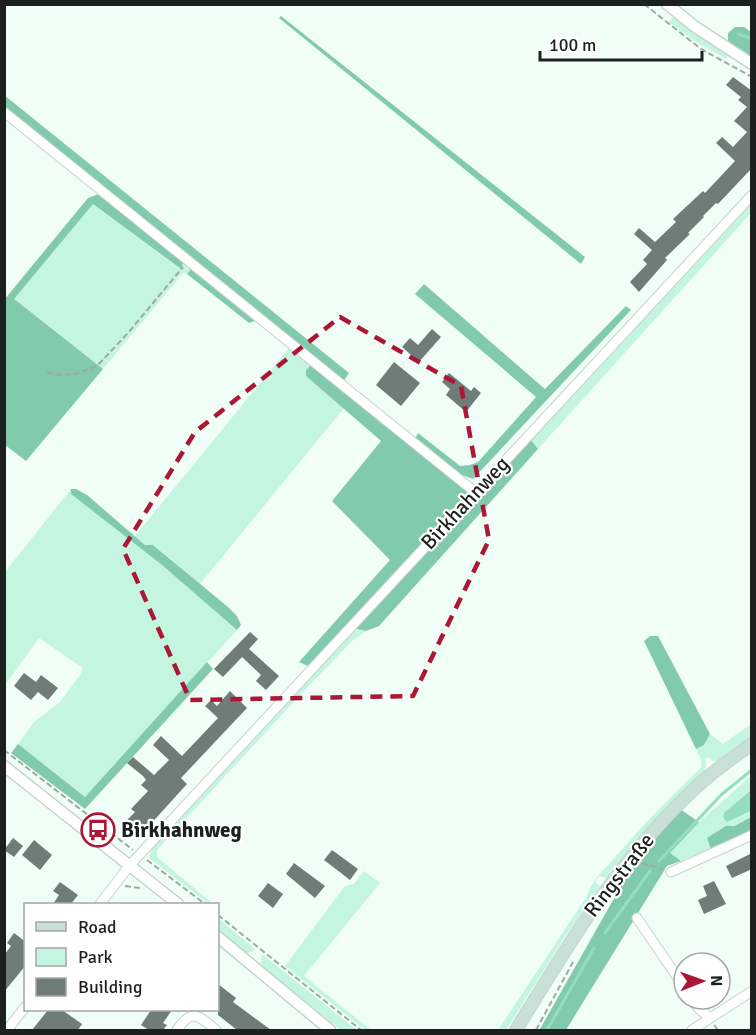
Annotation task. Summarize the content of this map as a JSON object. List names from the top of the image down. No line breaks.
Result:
{"streets":{"main road":["Ringstraße"],"street":["Birkhahnweg"]},"places":{"bus stop":["Birkhahnweg"]},"legend":["Road","Park","Building"],"scale_bar":"100 m","north":"right"}
